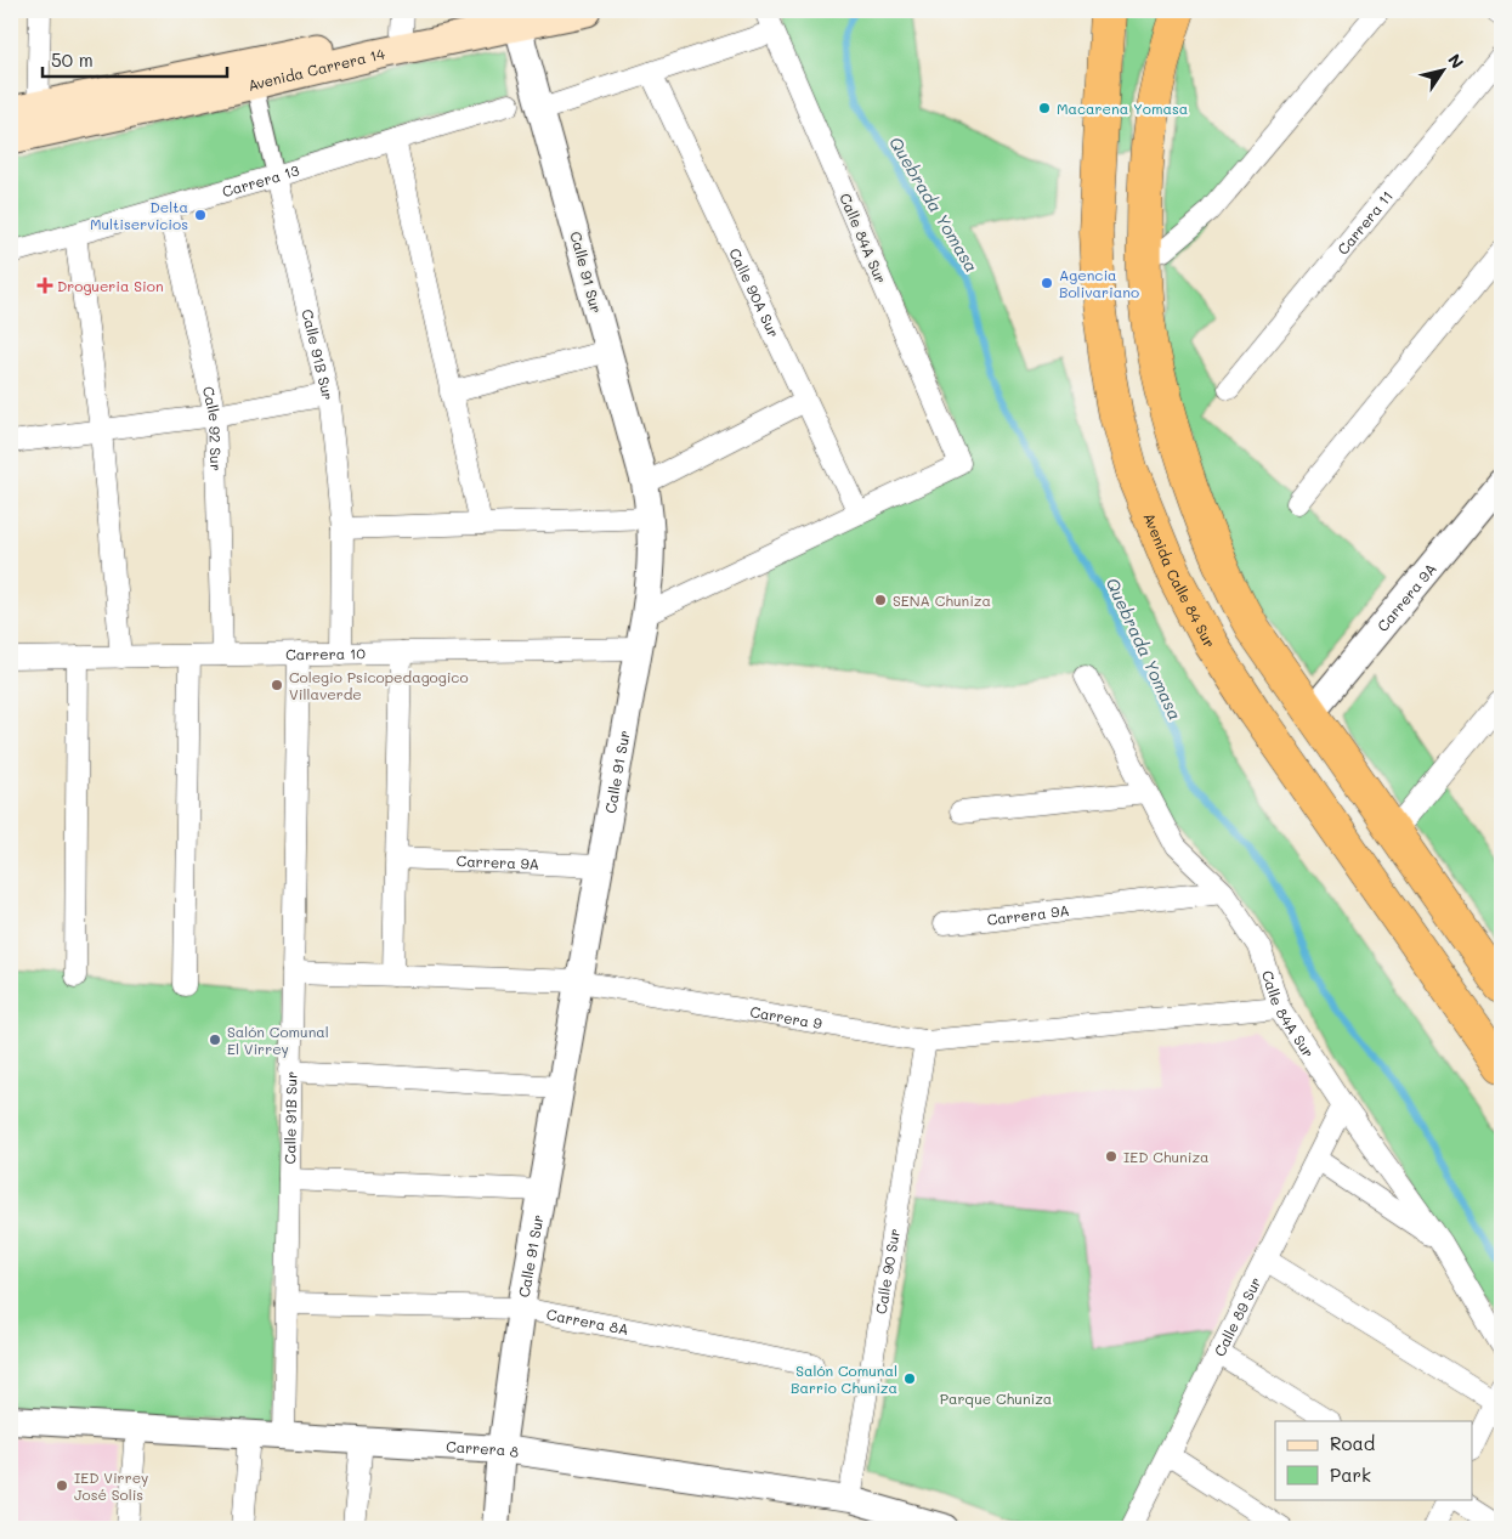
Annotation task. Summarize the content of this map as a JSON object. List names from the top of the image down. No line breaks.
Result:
{"streets":{"highway":["Avenida Calle 84 Sur"],"main road":["Avenida Carrera 14"],"street":["Carrera 13","Carrera 11","Calle 84A Sur","Calle 91 Sur","Calle 90A Sur","Calle 91B Sur","Calle 92 Sur","Carrera 9A","Carrera 10","Carrera 9","Calle 90 Sur","Calle 89 Sur","Carrera 8A","Carrera 8"]},"crossings":[["Avenida Carrera 14","Calle 91 Sur"],["Avenida Carrera 14","Calle 91B Sur"],["Carrera 13","Calle 91B Sur"],["Carrera 13","Calle 92 Sur"],["Calle 84A Sur","Calle 90A Sur"],["Calle 84A Sur","Carrera 9A"],["Calle 84A Sur","Carrera 9"],["Calle 84A Sur","Calle 89 Sur"],["Calle 91 Sur","Carrera 9A"],["Calle 91 Sur","Carrera 10"],["Calle 91 Sur","Carrera 9"],["Calle 91 Sur","Carrera 8A"],["Calle 91 Sur","Carrera 8"],["Calle 91B Sur","Carrera 10"],["Calle 91B Sur","Carrera 9"],["Calle 91B Sur","Carrera 8A"],["Calle 91B Sur","Carrera 8"],["Calle 92 Sur","Carrera 10"],["Carrera 9","Calle 90 Sur"],["Calle 90 Sur","Carrera 8"]],"water":["Quebrada Yomasa"],"parks":["Parque Chuniza"],"places":{"other":["Macarena Yomasa","Delta Multiservicios","Agencia Bolivariano","SENA Chuniza","Colegio Psicopedagogico Villaverde","Salón Comunal El Virrey","IED Chuniza","Salón Comunal Barrio Chuniza","IED Virrey José Solis"],"health":["Drogueria Sion"]},"legend":["Road","Park"],"scale_bar":"50 m","north":"top right"}
